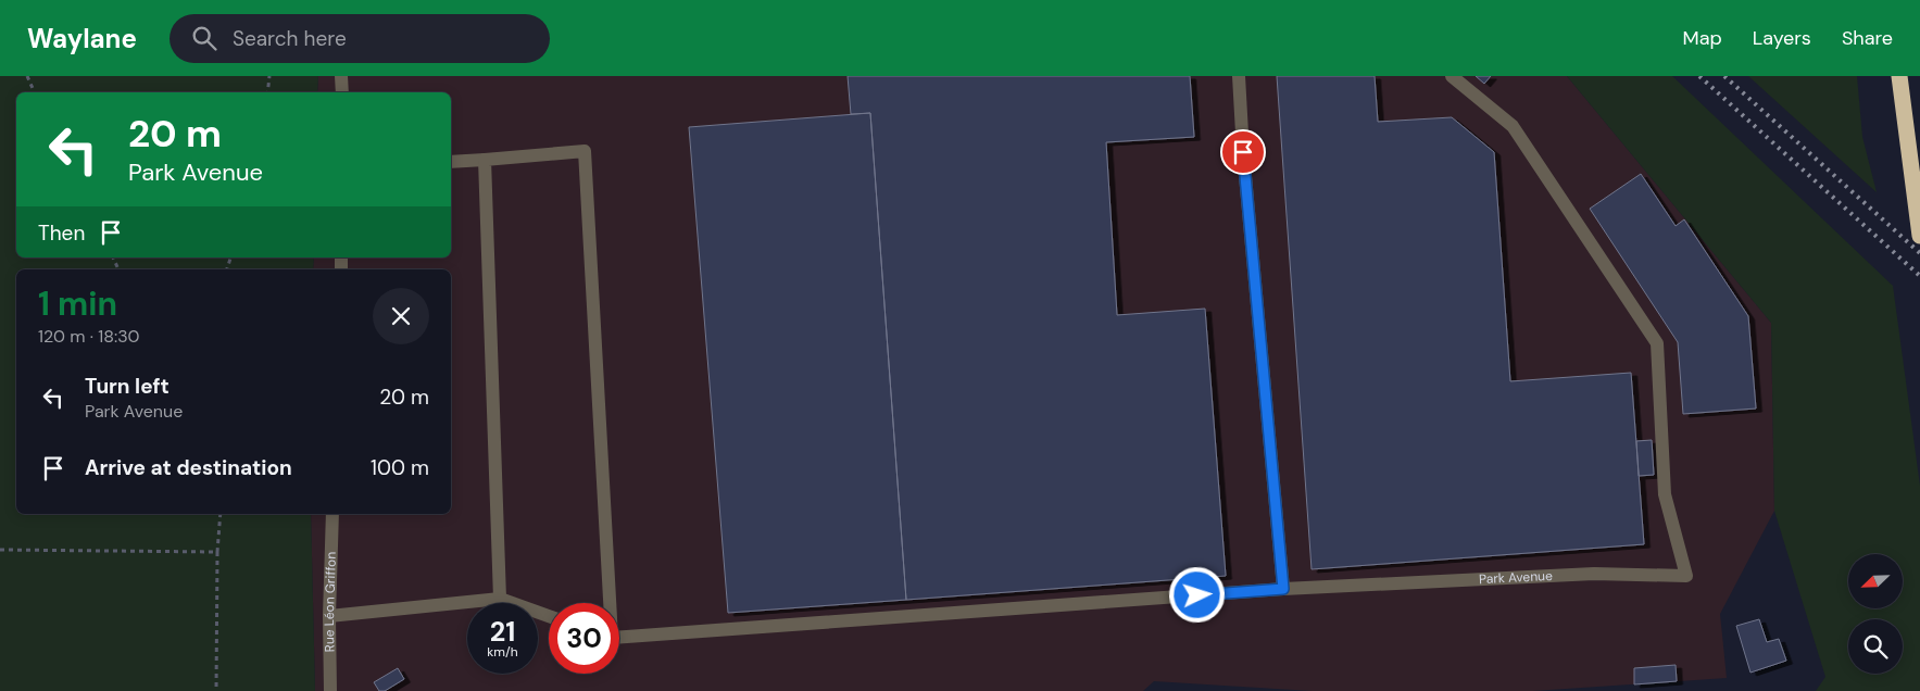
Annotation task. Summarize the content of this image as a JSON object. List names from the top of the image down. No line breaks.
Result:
{"streets":{"street":["Park Avenue","Rue Léon Griffon"]},"north":"bottom left","page":{"header":"Waylane","search":"Search here","nav":["Map","Layers","Share"],"turn":["20 m","Park Avenue"],"then":"Then","heading":["1 min","120 m · 18:30"],"list":[{"name":"Turn left","note":"Park Avenue","value":"20 m"},{"name":"Arrive at destination","value":"100 m"}],"speed":"21 km/h","limit":"30"}}
